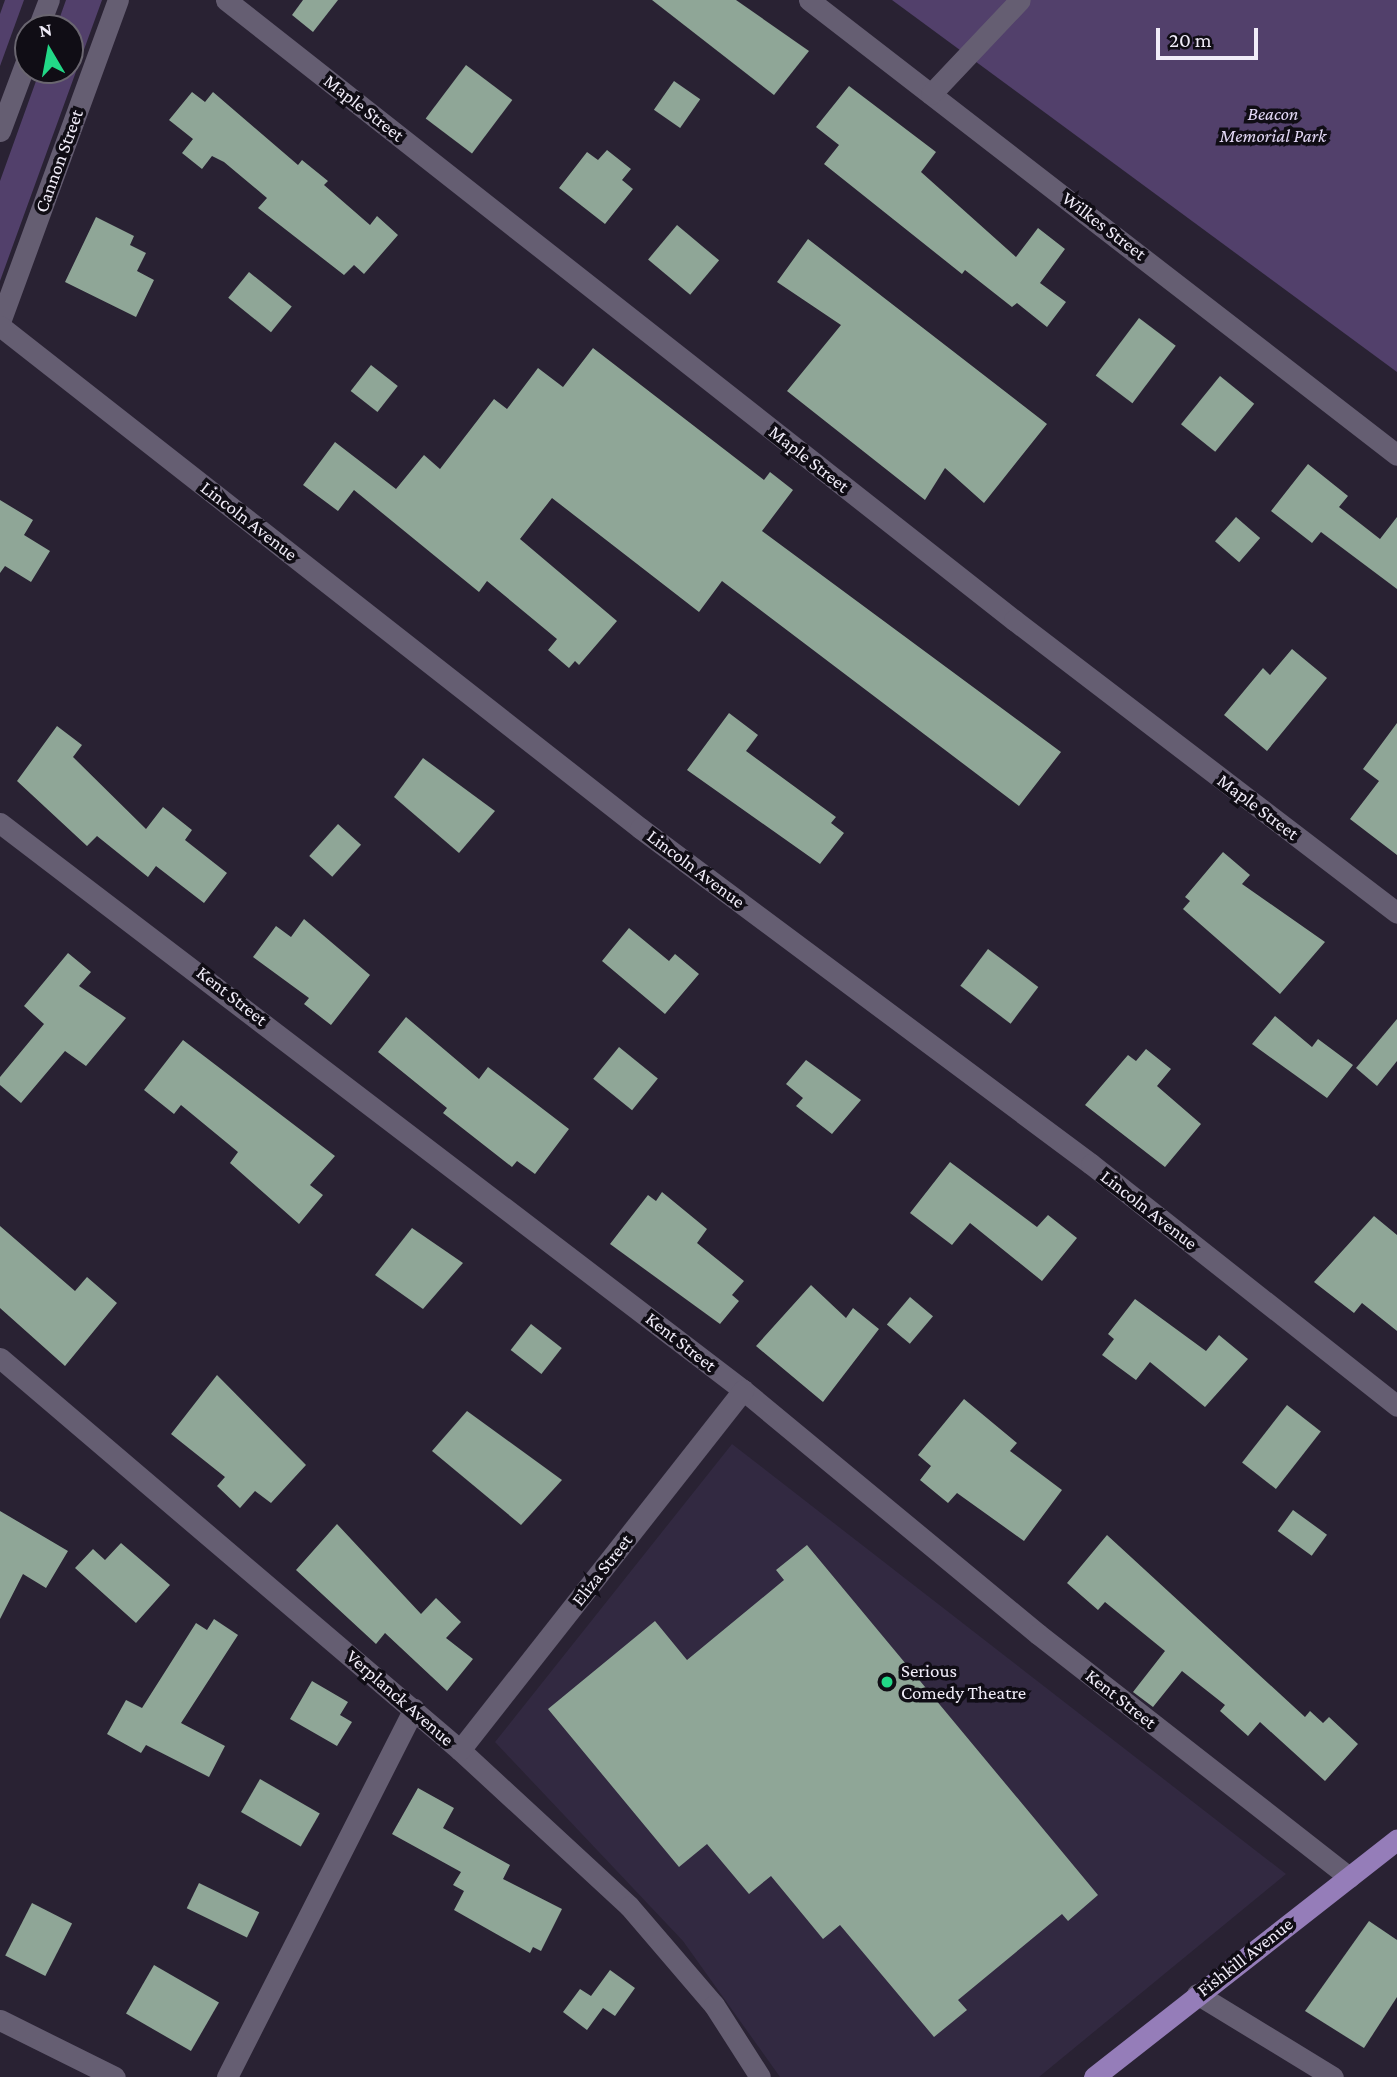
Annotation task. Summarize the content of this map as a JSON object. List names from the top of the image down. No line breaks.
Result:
{"streets":{"main road":["Fishkill Avenue"],"street":["Maple Street","Cannon Street","Wilkes Street","Lincoln Avenue","Kent Street","Eliza Street","Verplanck Avenue"]},"crossings":[["Cannon Street","Lincoln Avenue"],["Kent Street","Eliza Street"],["Kent Street","Fishkill Avenue"],["Eliza Street","Verplanck Avenue"]],"parks":["Beacon Memorial Park"],"places":["Serious Comedy Theatre"],"scale_bar":"20 m","north":"top"}
